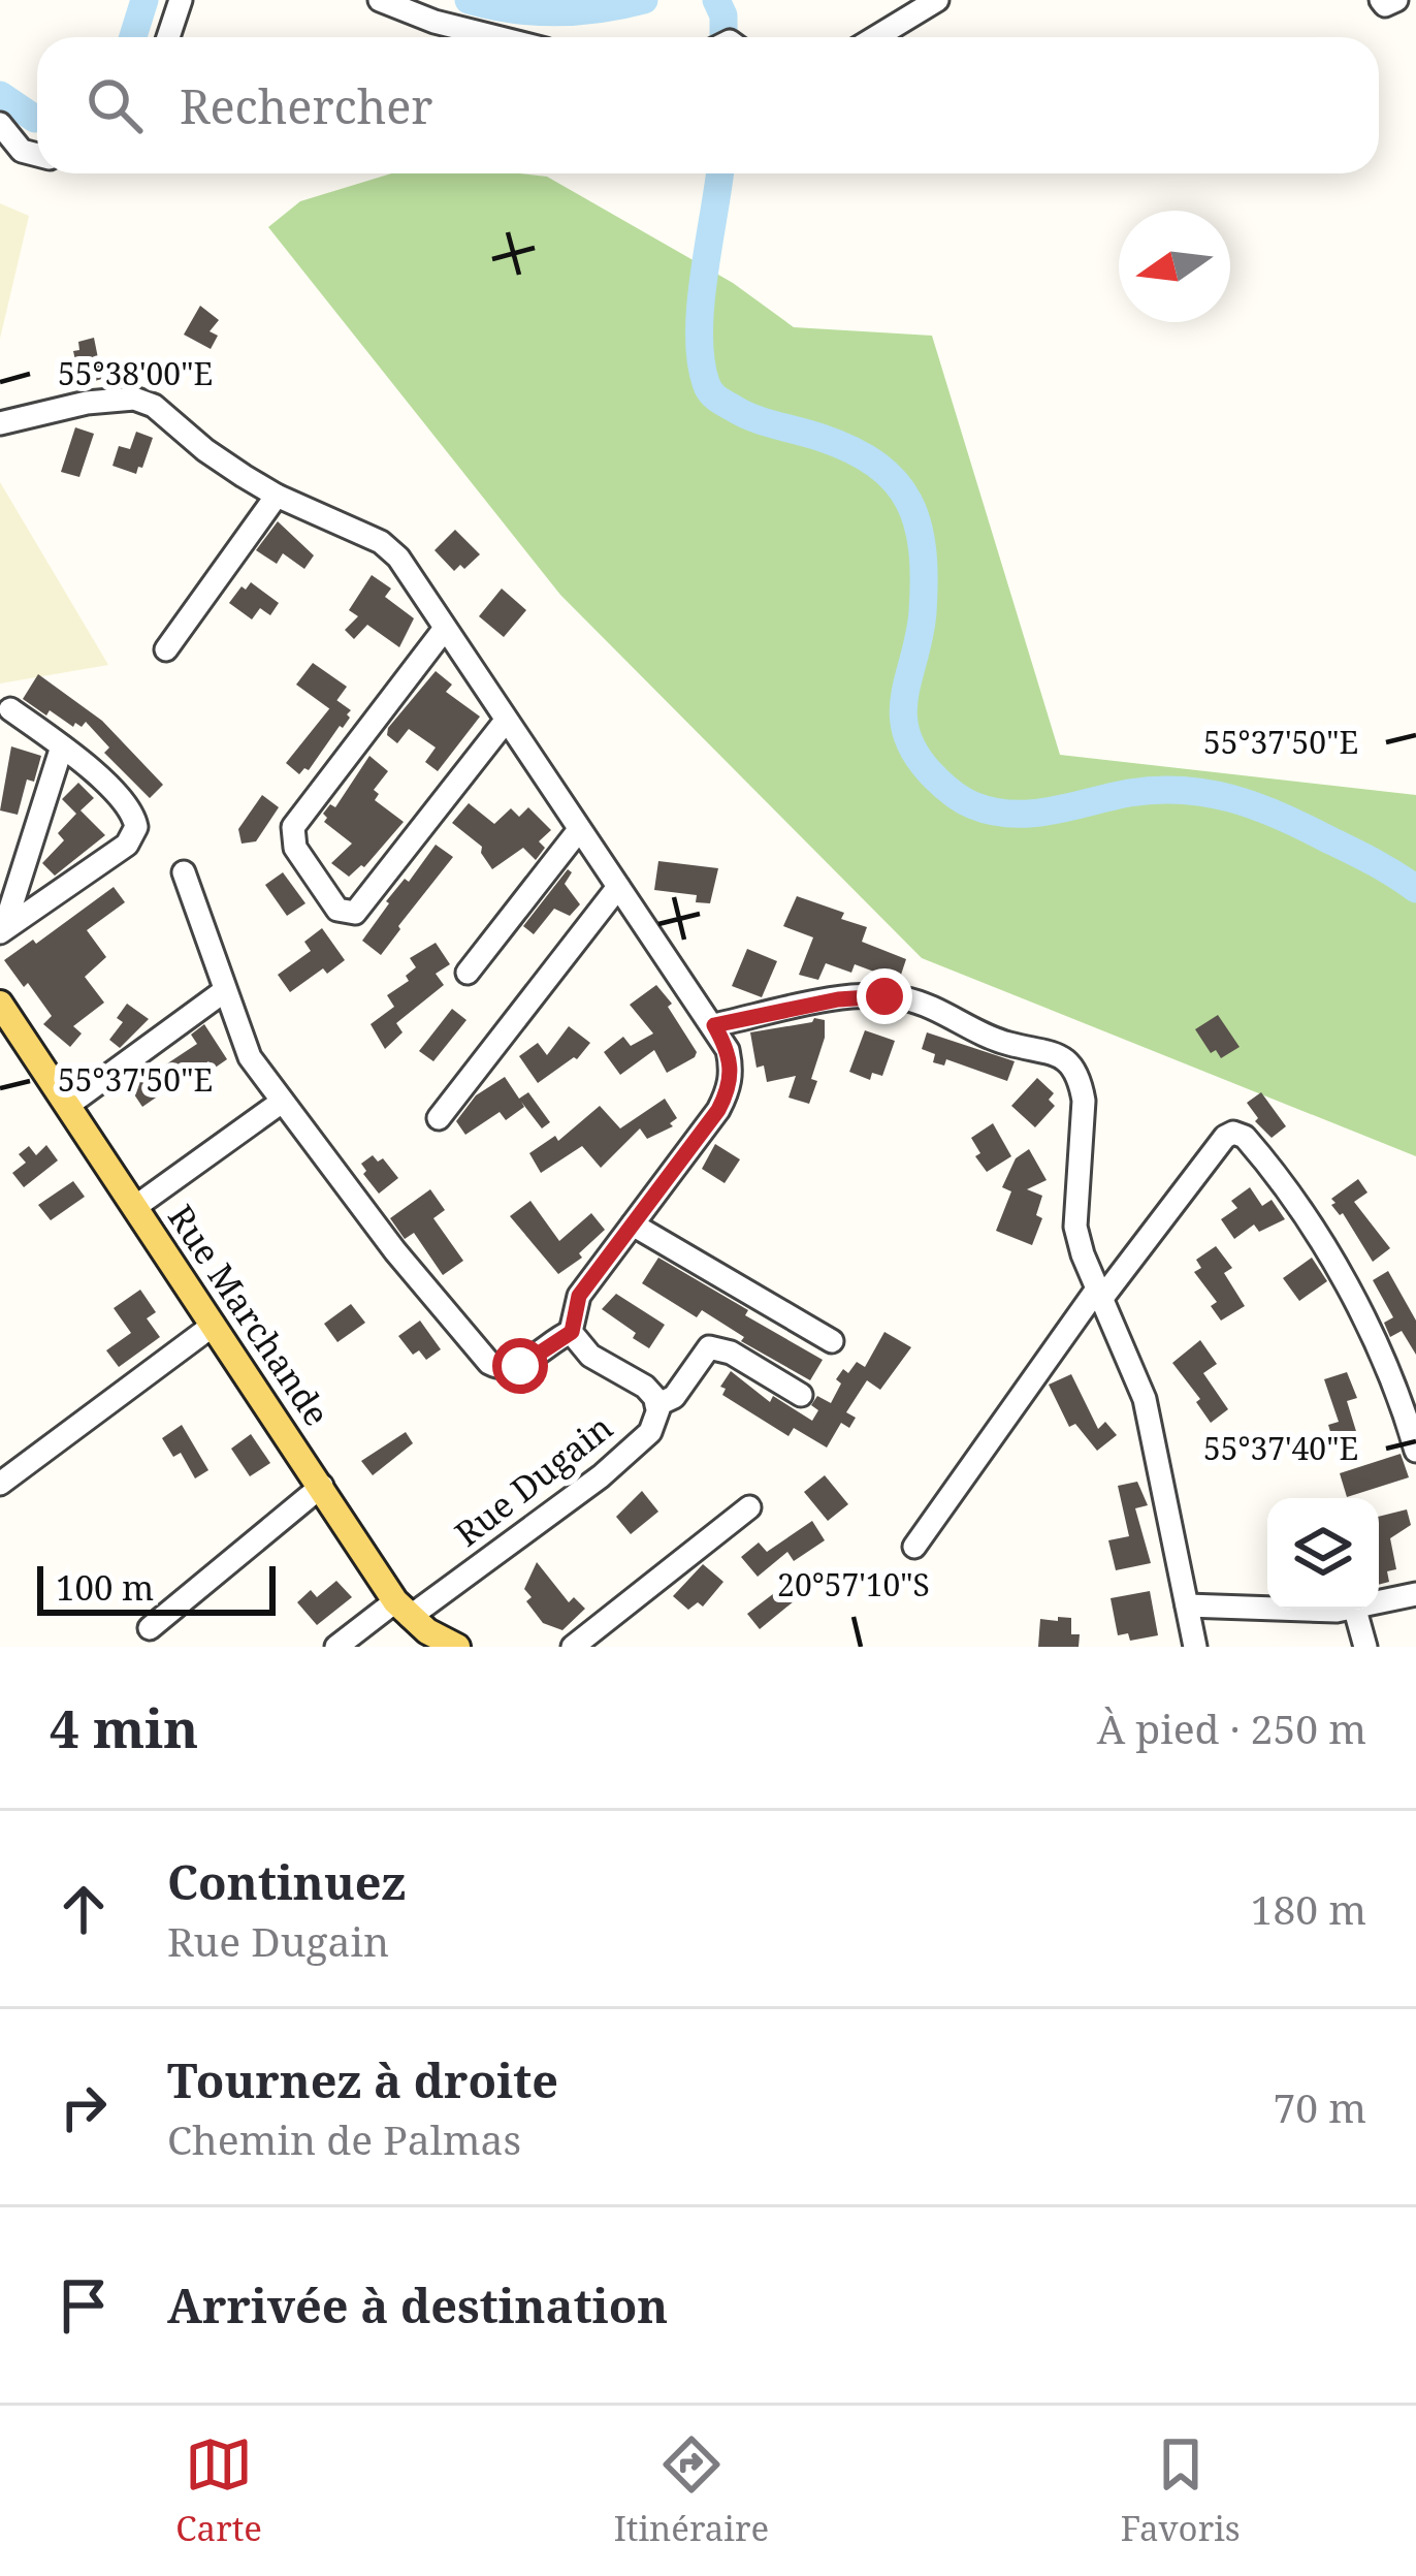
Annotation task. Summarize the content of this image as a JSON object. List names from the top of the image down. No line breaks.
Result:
{"streets":{"main road":["Rue Marchande"],"street":["Rue Dugain"]},"crossings":[["Rue Marchande","Rue Dugain"]],"scale_bar":"100 m","north":"left","page":{"search":"Rechercher","scale":"100 m","heading":["4 min","À pied · 250 m"],"list":[["Continuez","Rue Dugain","180 m"],["Tournez à droite","Chemin de Palmas","70 m"],"Arrivée à destination"],"nav":["Carte","Itinéraire","Favoris"]},"coordinates":["55°38'00\"E","55°37'50\"E","55°37'40\"E","20°57'10\"S"]}
